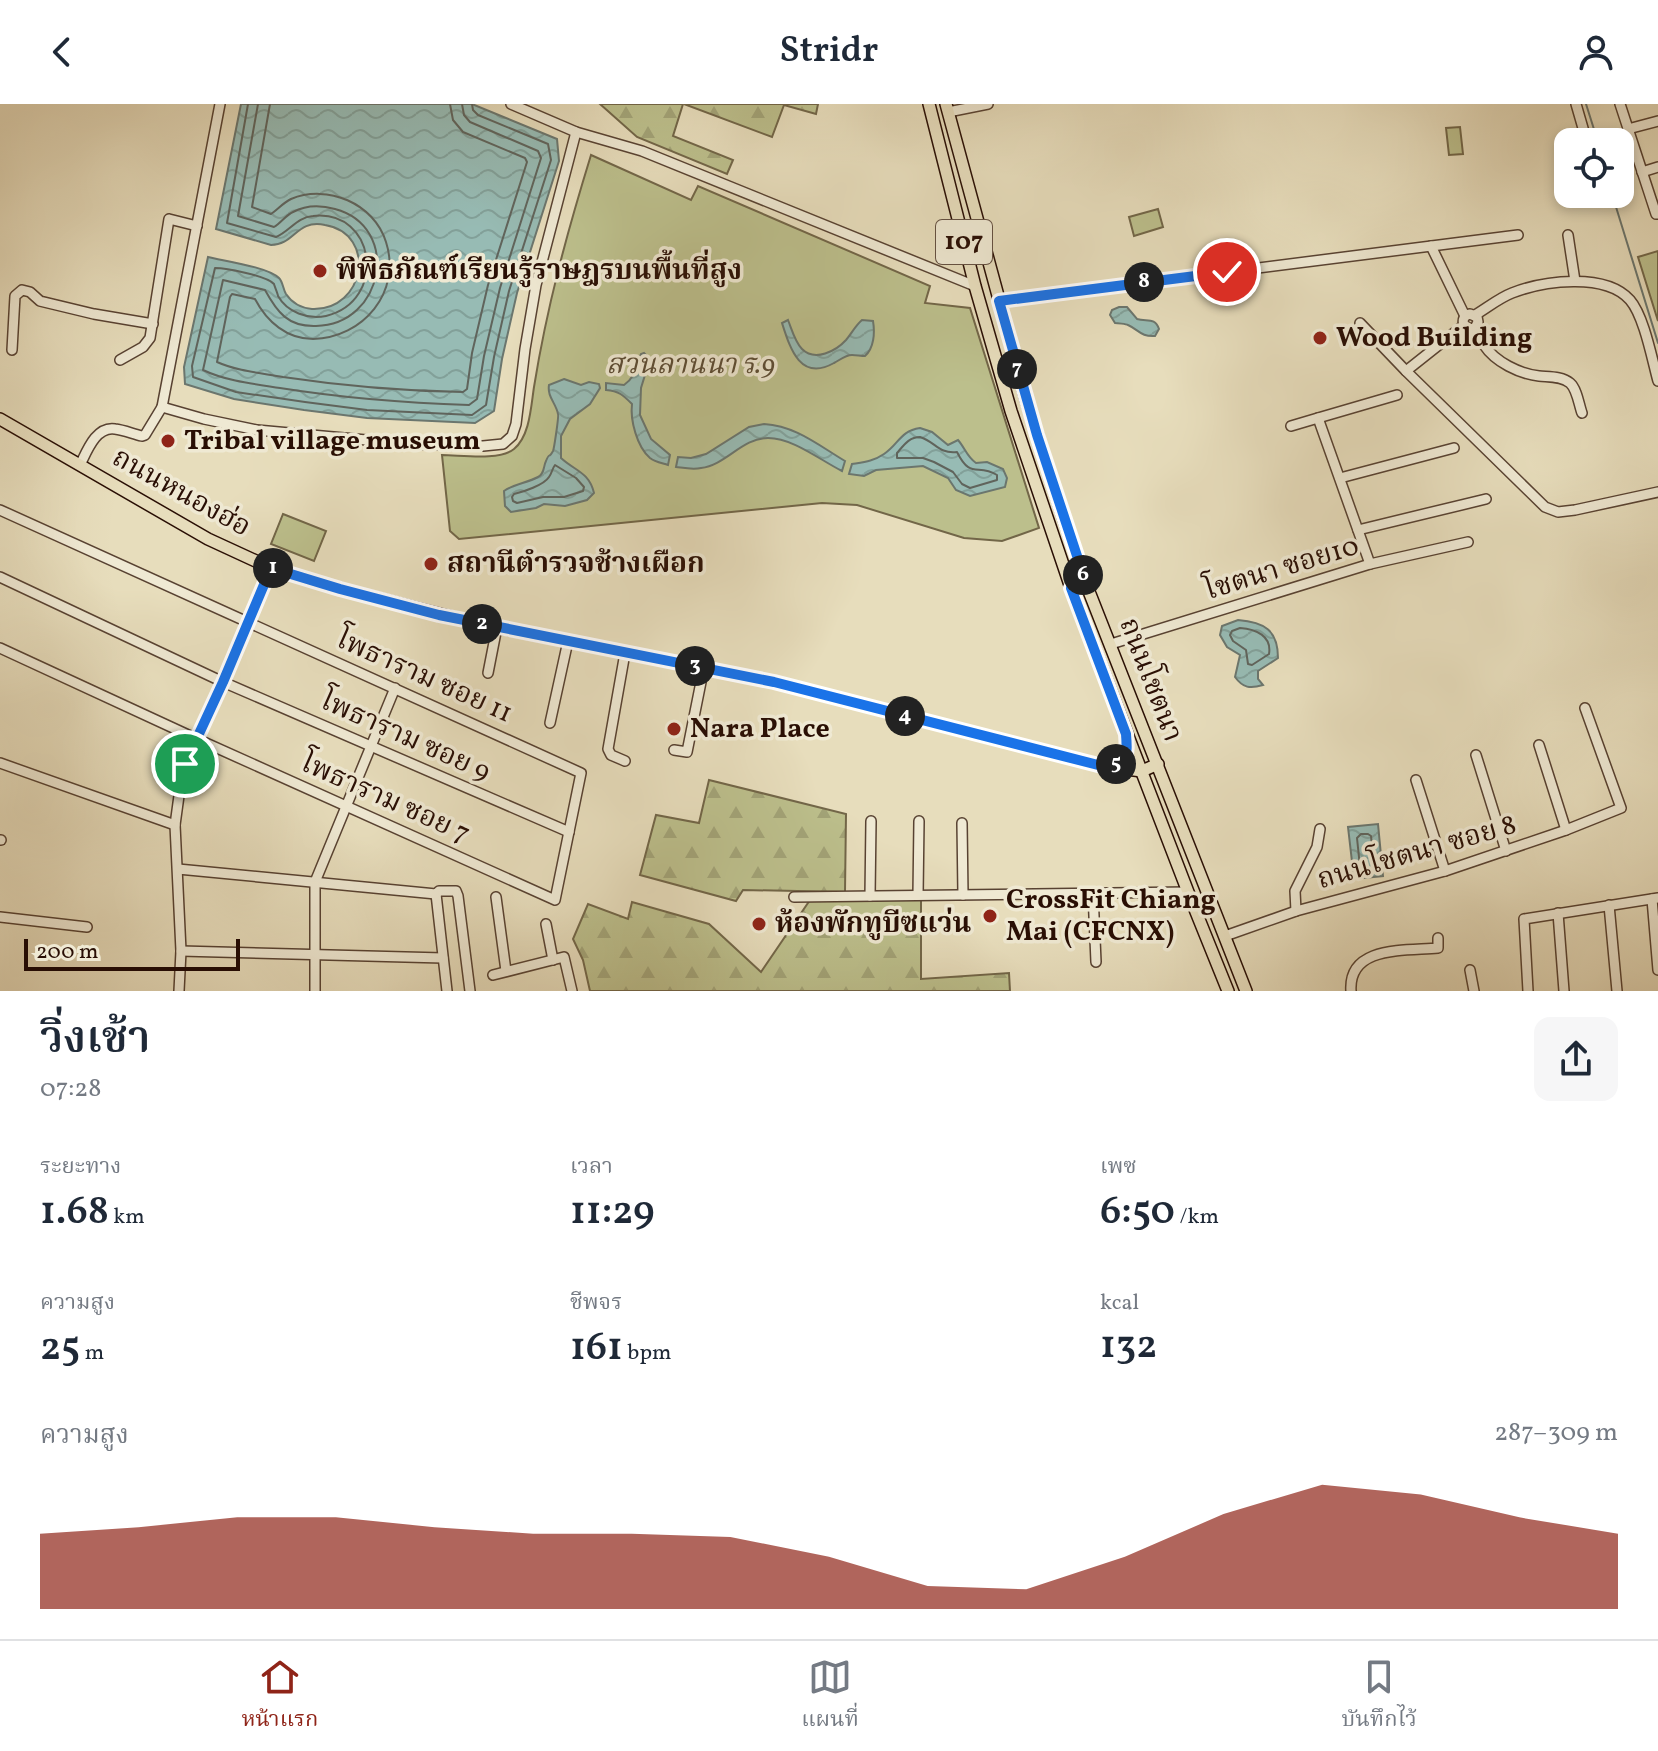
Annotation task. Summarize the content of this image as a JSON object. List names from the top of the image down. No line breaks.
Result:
{"streets":{"main road":["107","ถนนหนองฮ่อ","ถนนโชตนา"],"street":["โชตนา ซอย10","โพธาราม ซอย 11","โพธาราม ซอย 9","โพธาราม ซอย 7","ถนนโชตนา ซอย 8"]},"crossings":[["ถนนหนองฮ่อ","ถนนโชตนา"],["โชตนา ซอย10","ถนนโชตนา"],["โพธาราม ซอย 11","โพธาราม ซอย 9"],["โพธาราม ซอย 11","โพธาราม ซอย 7"],["ถนนโชตนา","ถนนโชตนา ซอย 8"],["โพธาราม ซอย 9","โพธาราม ซอย 7"]],"parks":["สวนลานนา ร.9"],"places":["พิพิธภัณฑ์เรียนรู้ราษฎรบนพื้นที่สูง","Wood Building","Tribal village museum","สถานีตำรวจช้างเผือก","Nara Place","CrossFit Chiang Mai (CFCNX)","ห้องพักทูบีซแว่น"],"scale_bar":"200 m","page":{"header":"Stridr","pins":["8","7","1","6","2","3","4","5"],"scale":"200 m","heading":["วิ่งเช้า","07:28"],"stats":[["ระยะทาง","1.68 km"],["เวลา","11:29"],["เพซ","6:50 /km"],["ความสูง","25 m"],["ชีพจร","161 bpm"],["kcal","132"]],"chart":["ความสูง","287–309 m"],"tabs":["หน้าแรก","แผนที่","บันทึกไว้"]}}
